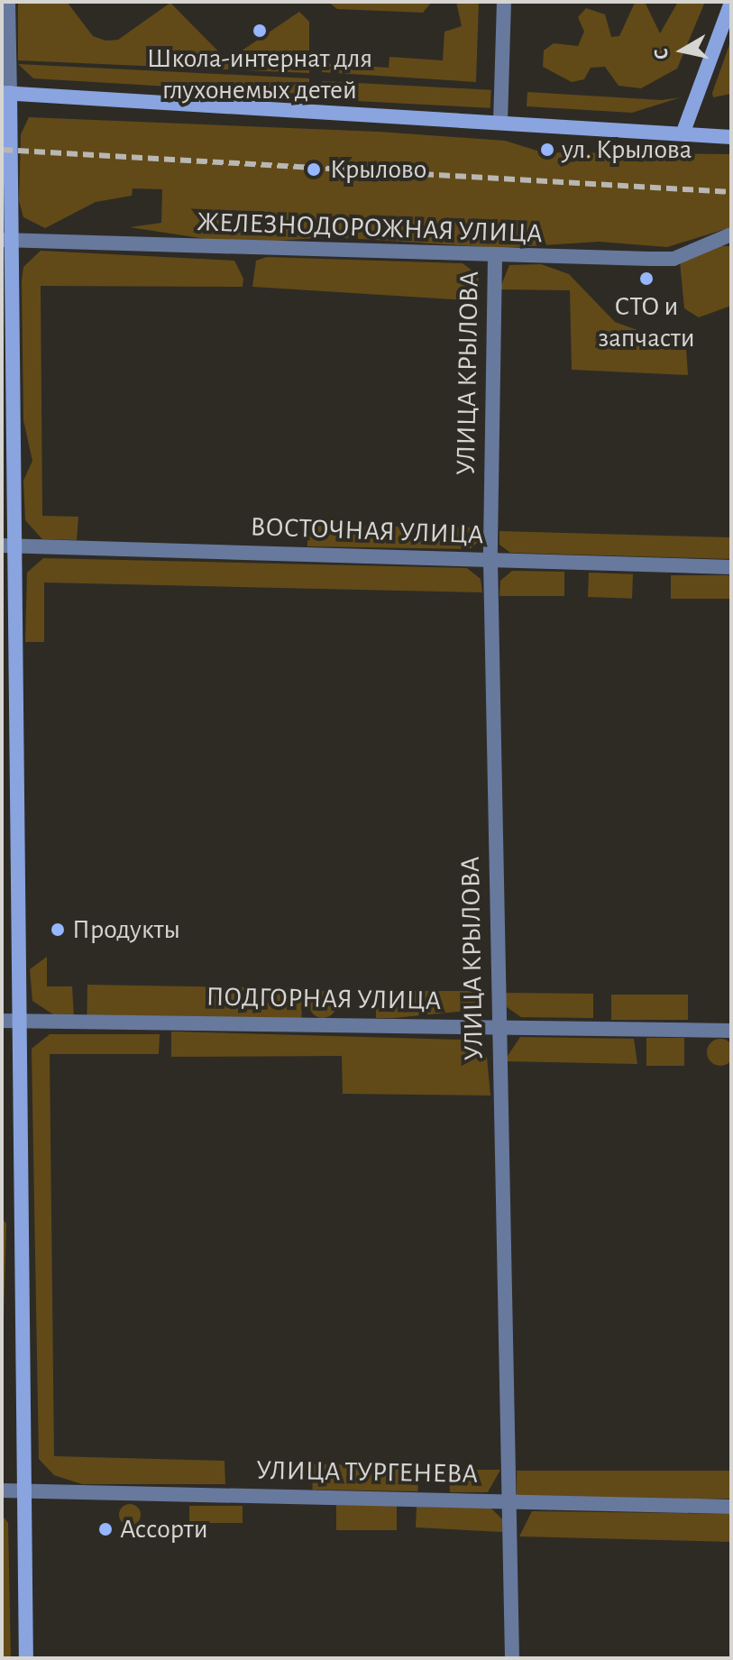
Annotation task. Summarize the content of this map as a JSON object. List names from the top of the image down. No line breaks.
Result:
{"streets":{"street":["ЖЕЛЕЗНОДОРОЖНАЯ УЛИЦА","УЛИЦА КРЫЛОВА","ВОСТОЧНАЯ УЛИЦА","ПОДГОРНАЯ УЛИЦА","УЛИЦА ТУРГЕНЕВА"]},"crossings":[["ЖЕЛЕЗНОДОРОЖНАЯ УЛИЦА","УЛИЦА КРЫЛОВА"],["УЛИЦА КРЫЛОВА","ВОСТОЧНАЯ УЛИЦА"],["УЛИЦА КРЫЛОВА","ПОДГОРНАЯ УЛИЦА"],["УЛИЦА КРЫЛОВА","УЛИЦА ТУРГЕНЕВА"]],"places":["Школа-интернат для глухонемых детей","ул. Крылова","Крылово","СТО и запчасти","Продукты","Ассорти"],"north":"left"}
